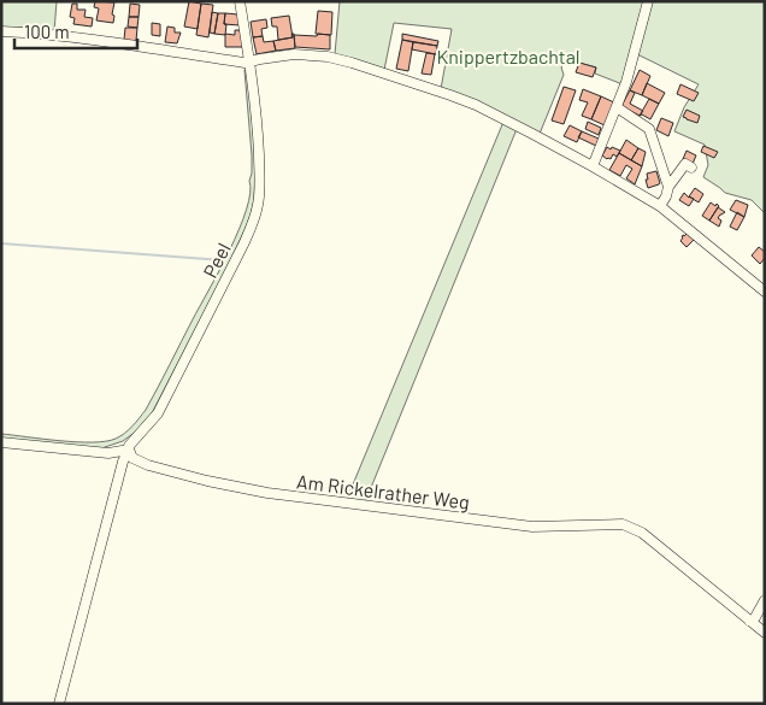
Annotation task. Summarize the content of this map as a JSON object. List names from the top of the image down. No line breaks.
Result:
{"streets":{"street":["Peel","Am Rickelrather Weg"]},"crossings":[["Peel","Am Rickelrather Weg"]],"parks":["Knippertzbachtal"],"scale_bar":"100 m"}
